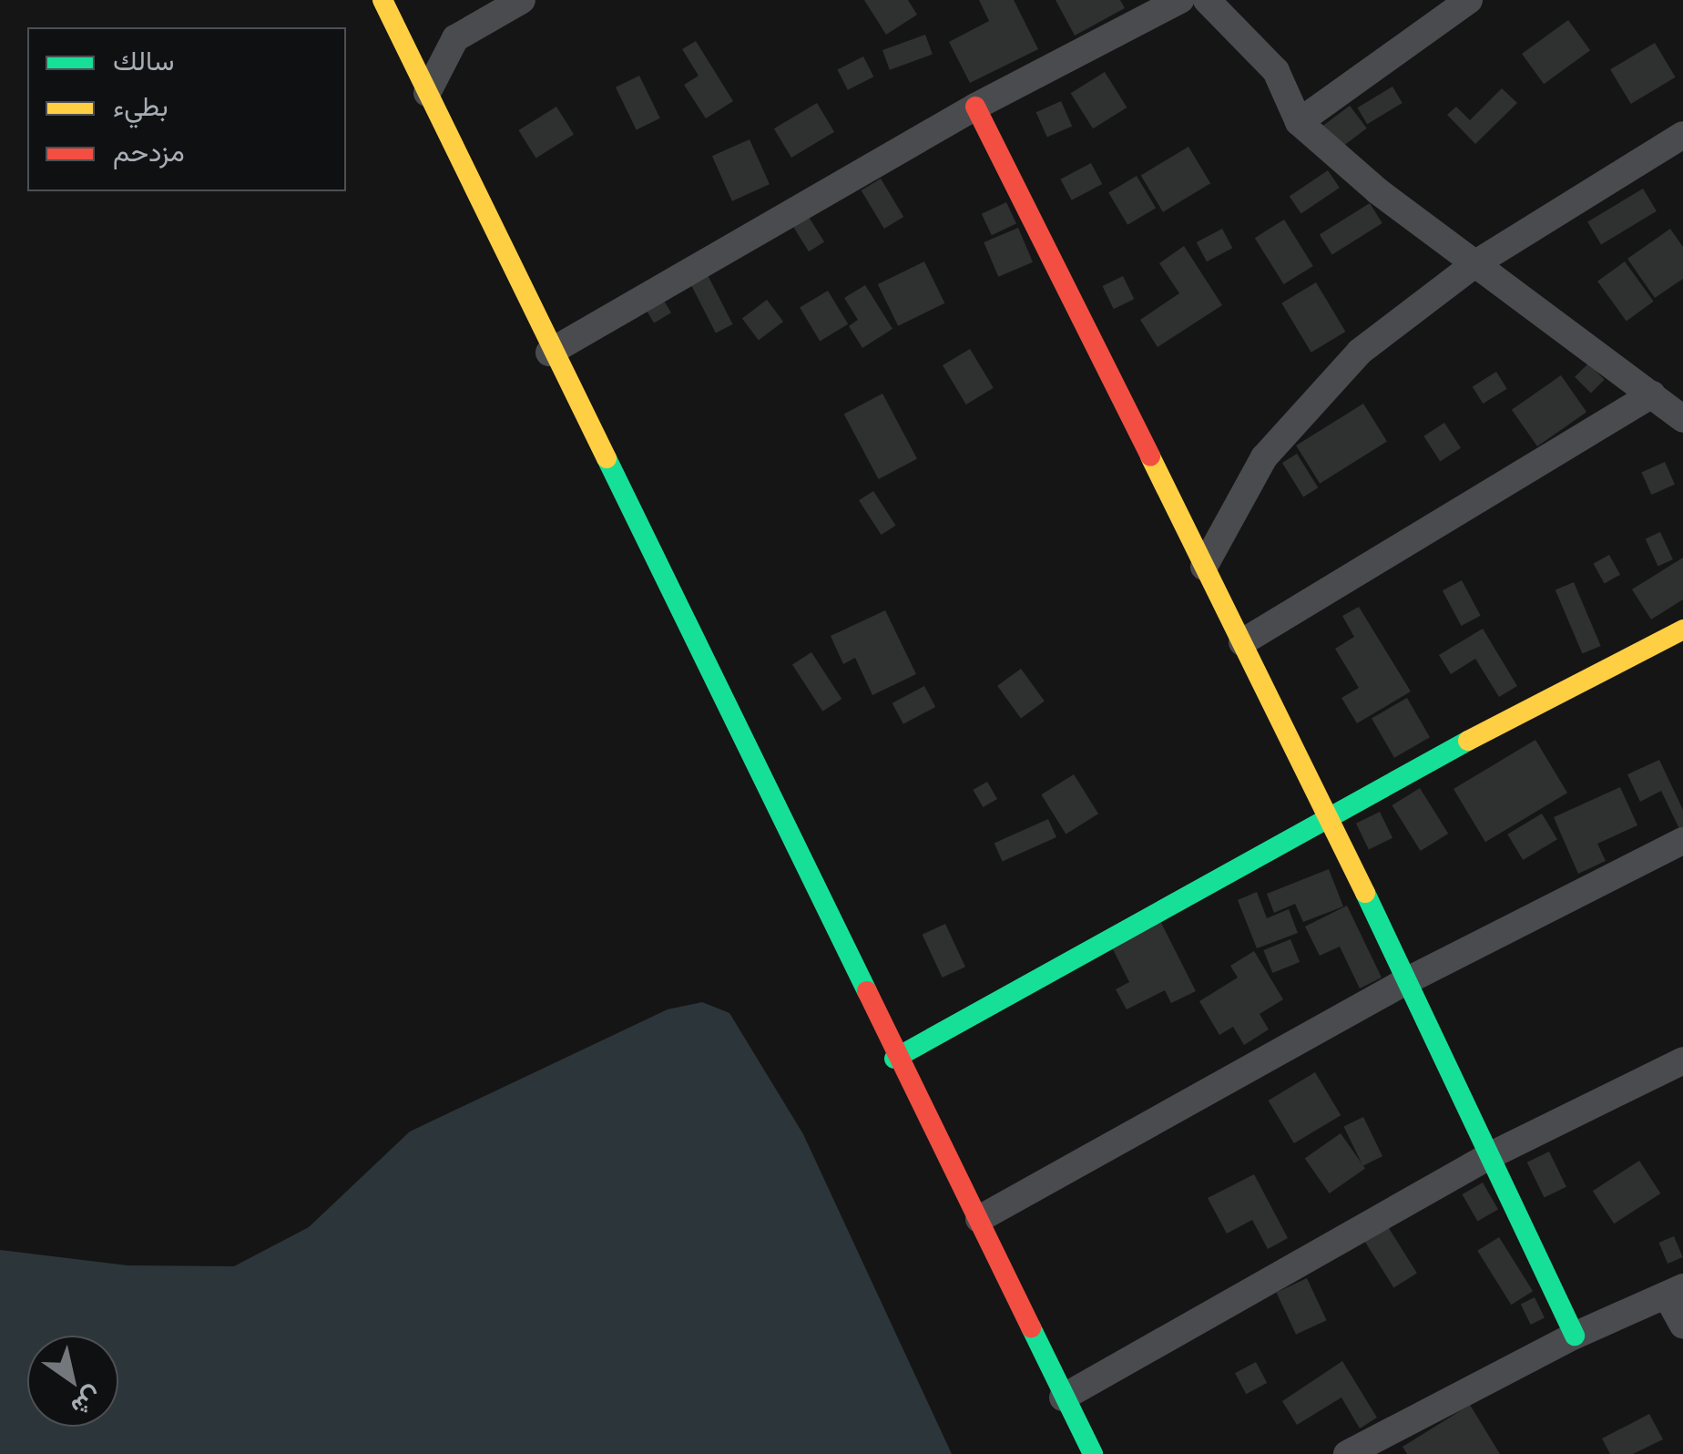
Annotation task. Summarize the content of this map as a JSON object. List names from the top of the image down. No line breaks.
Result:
{"legend":["سالك","بطيء","مزدحم"],"north":"bottom right"}
